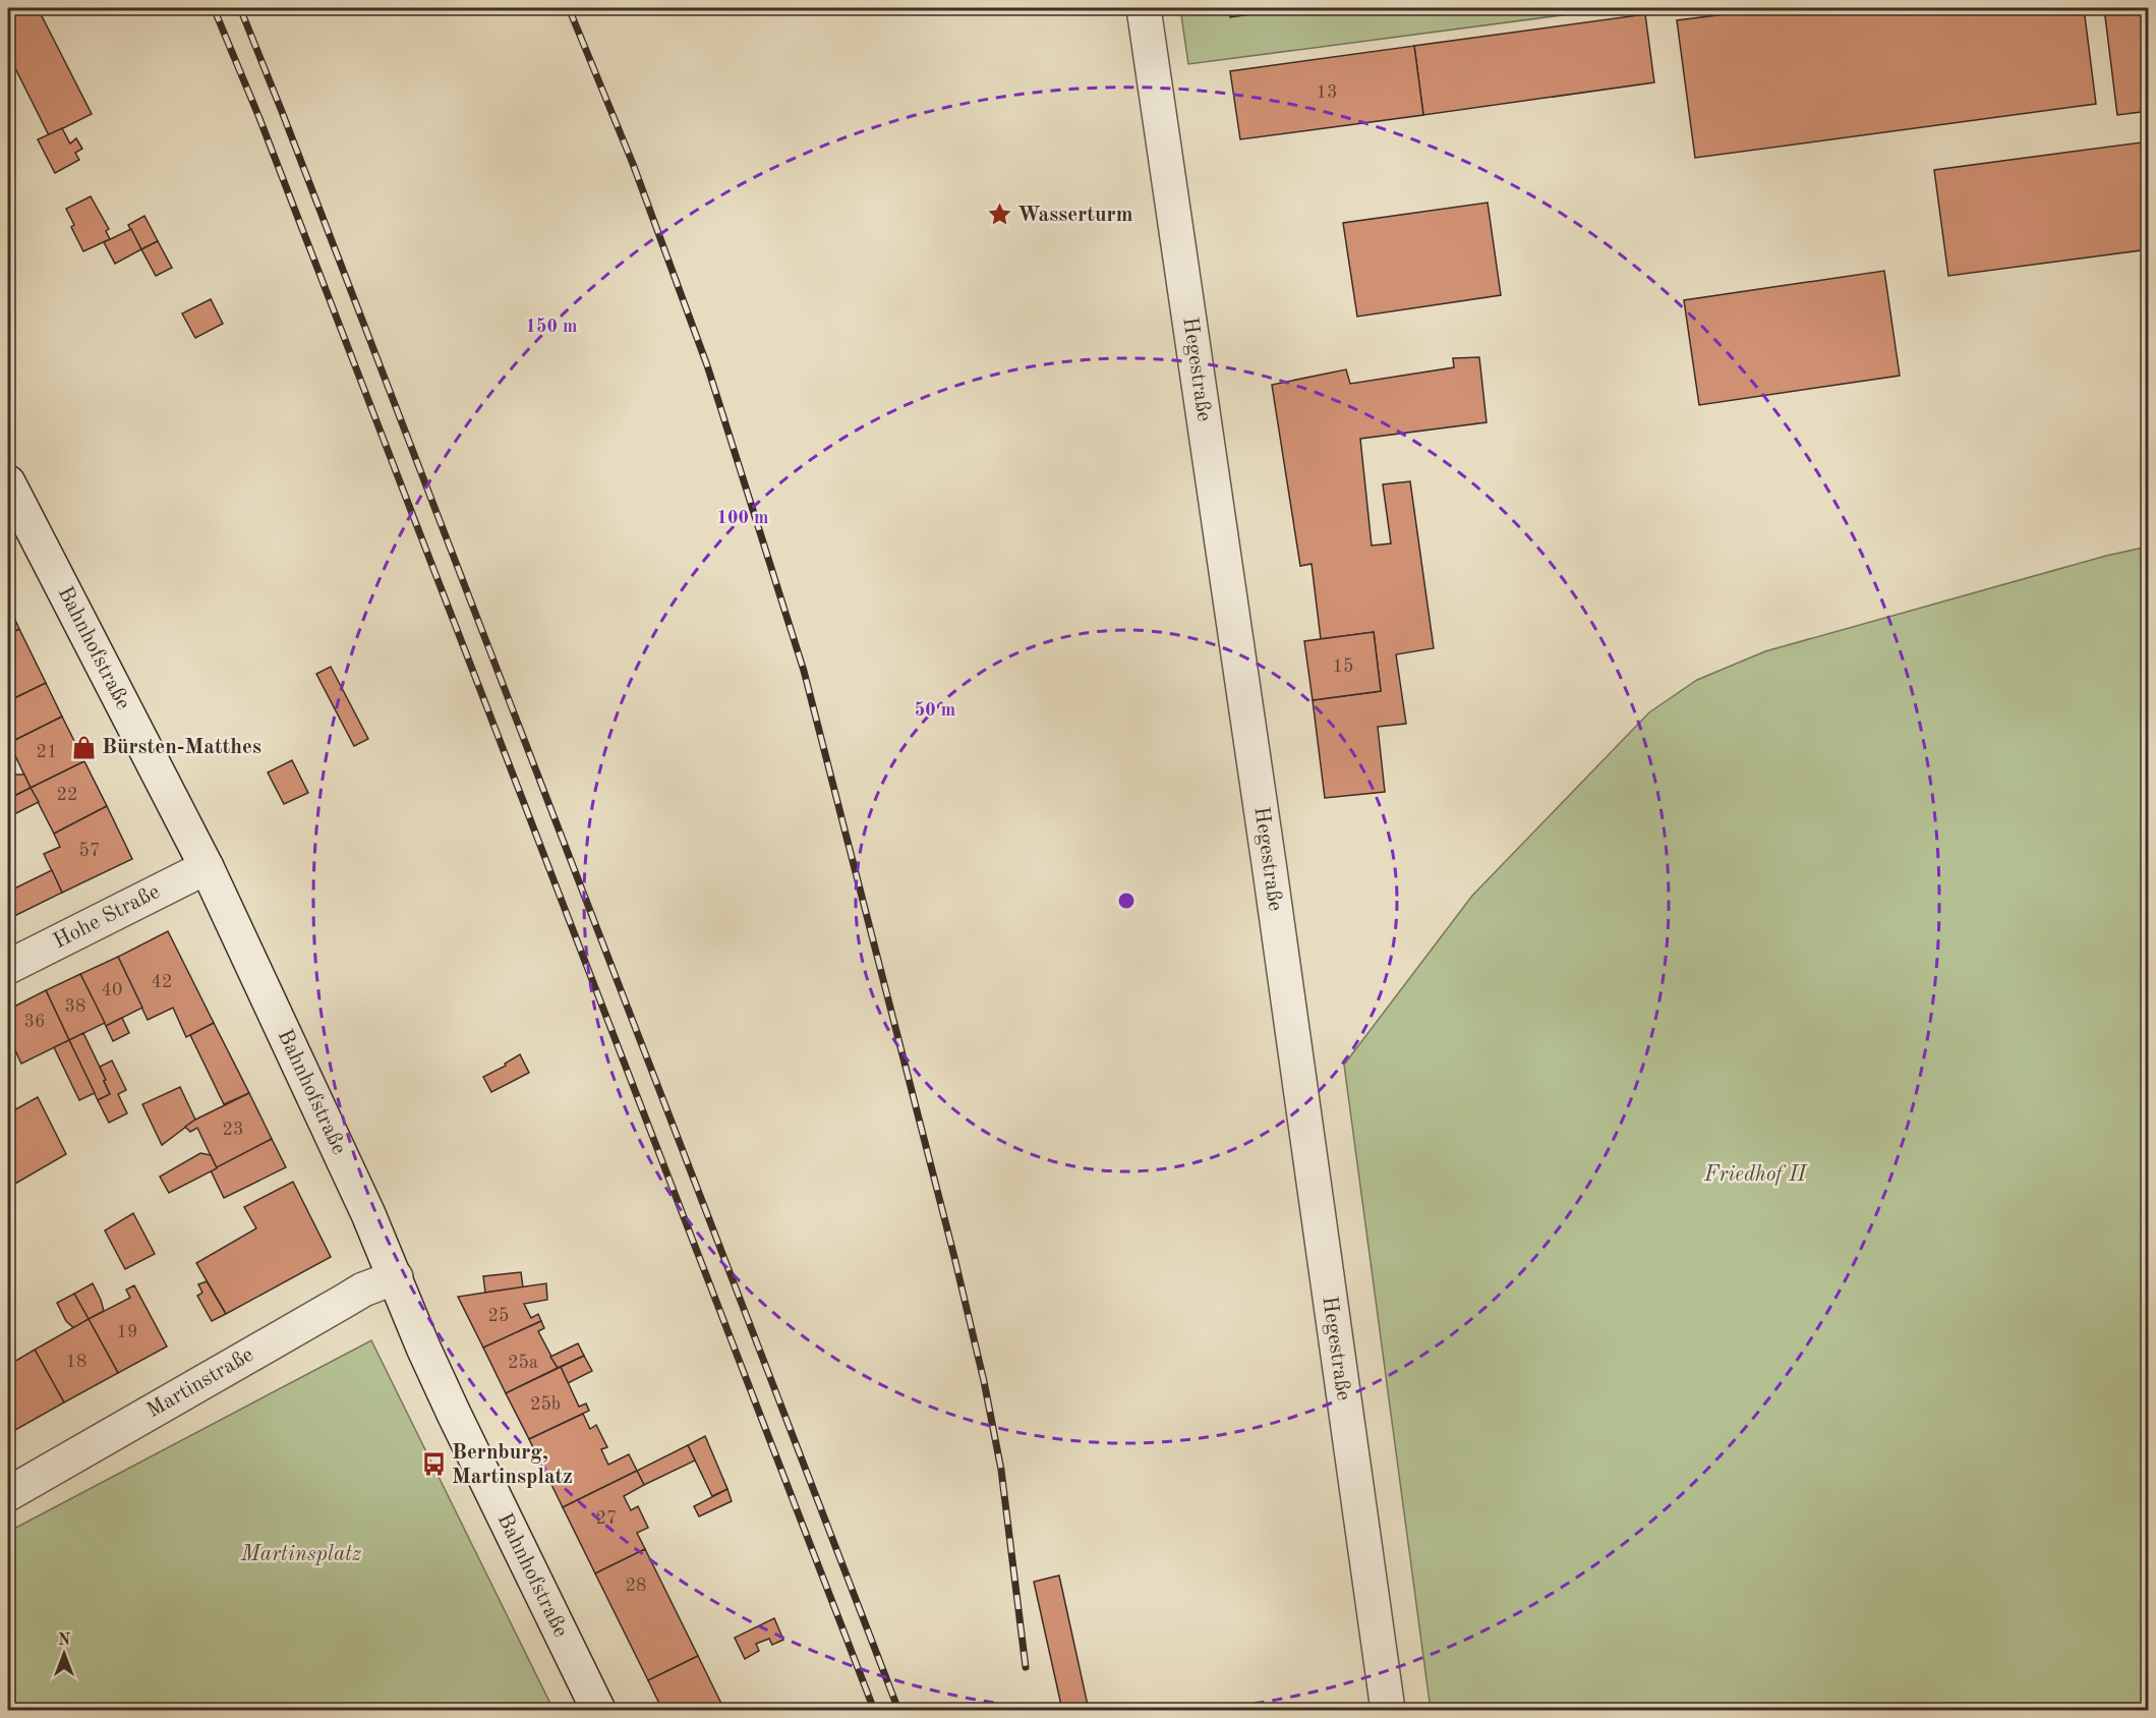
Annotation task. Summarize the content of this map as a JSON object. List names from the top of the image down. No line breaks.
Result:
{"streets":{"street":["Hegestraße","Bahnhofstraße","Hohe Straße","Martinstraße"]},"crossings":[["Bahnhofstraße","Hohe Straße"],["Bahnhofstraße","Martinstraße"]],"parks":["Friedhof II","Martinsplatz"],"places":{"place":["Wasserturm"],"shop":["Bürsten-Matthes"],"bus stop":["Bernburg, Martinsplatz"]},"house_numbers":["13","15","21","22","57","42","40","38","36","23","25","19","18","25a","25b","27","28"],"north":"top","rings":["150 m","100 m","50 m"]}
